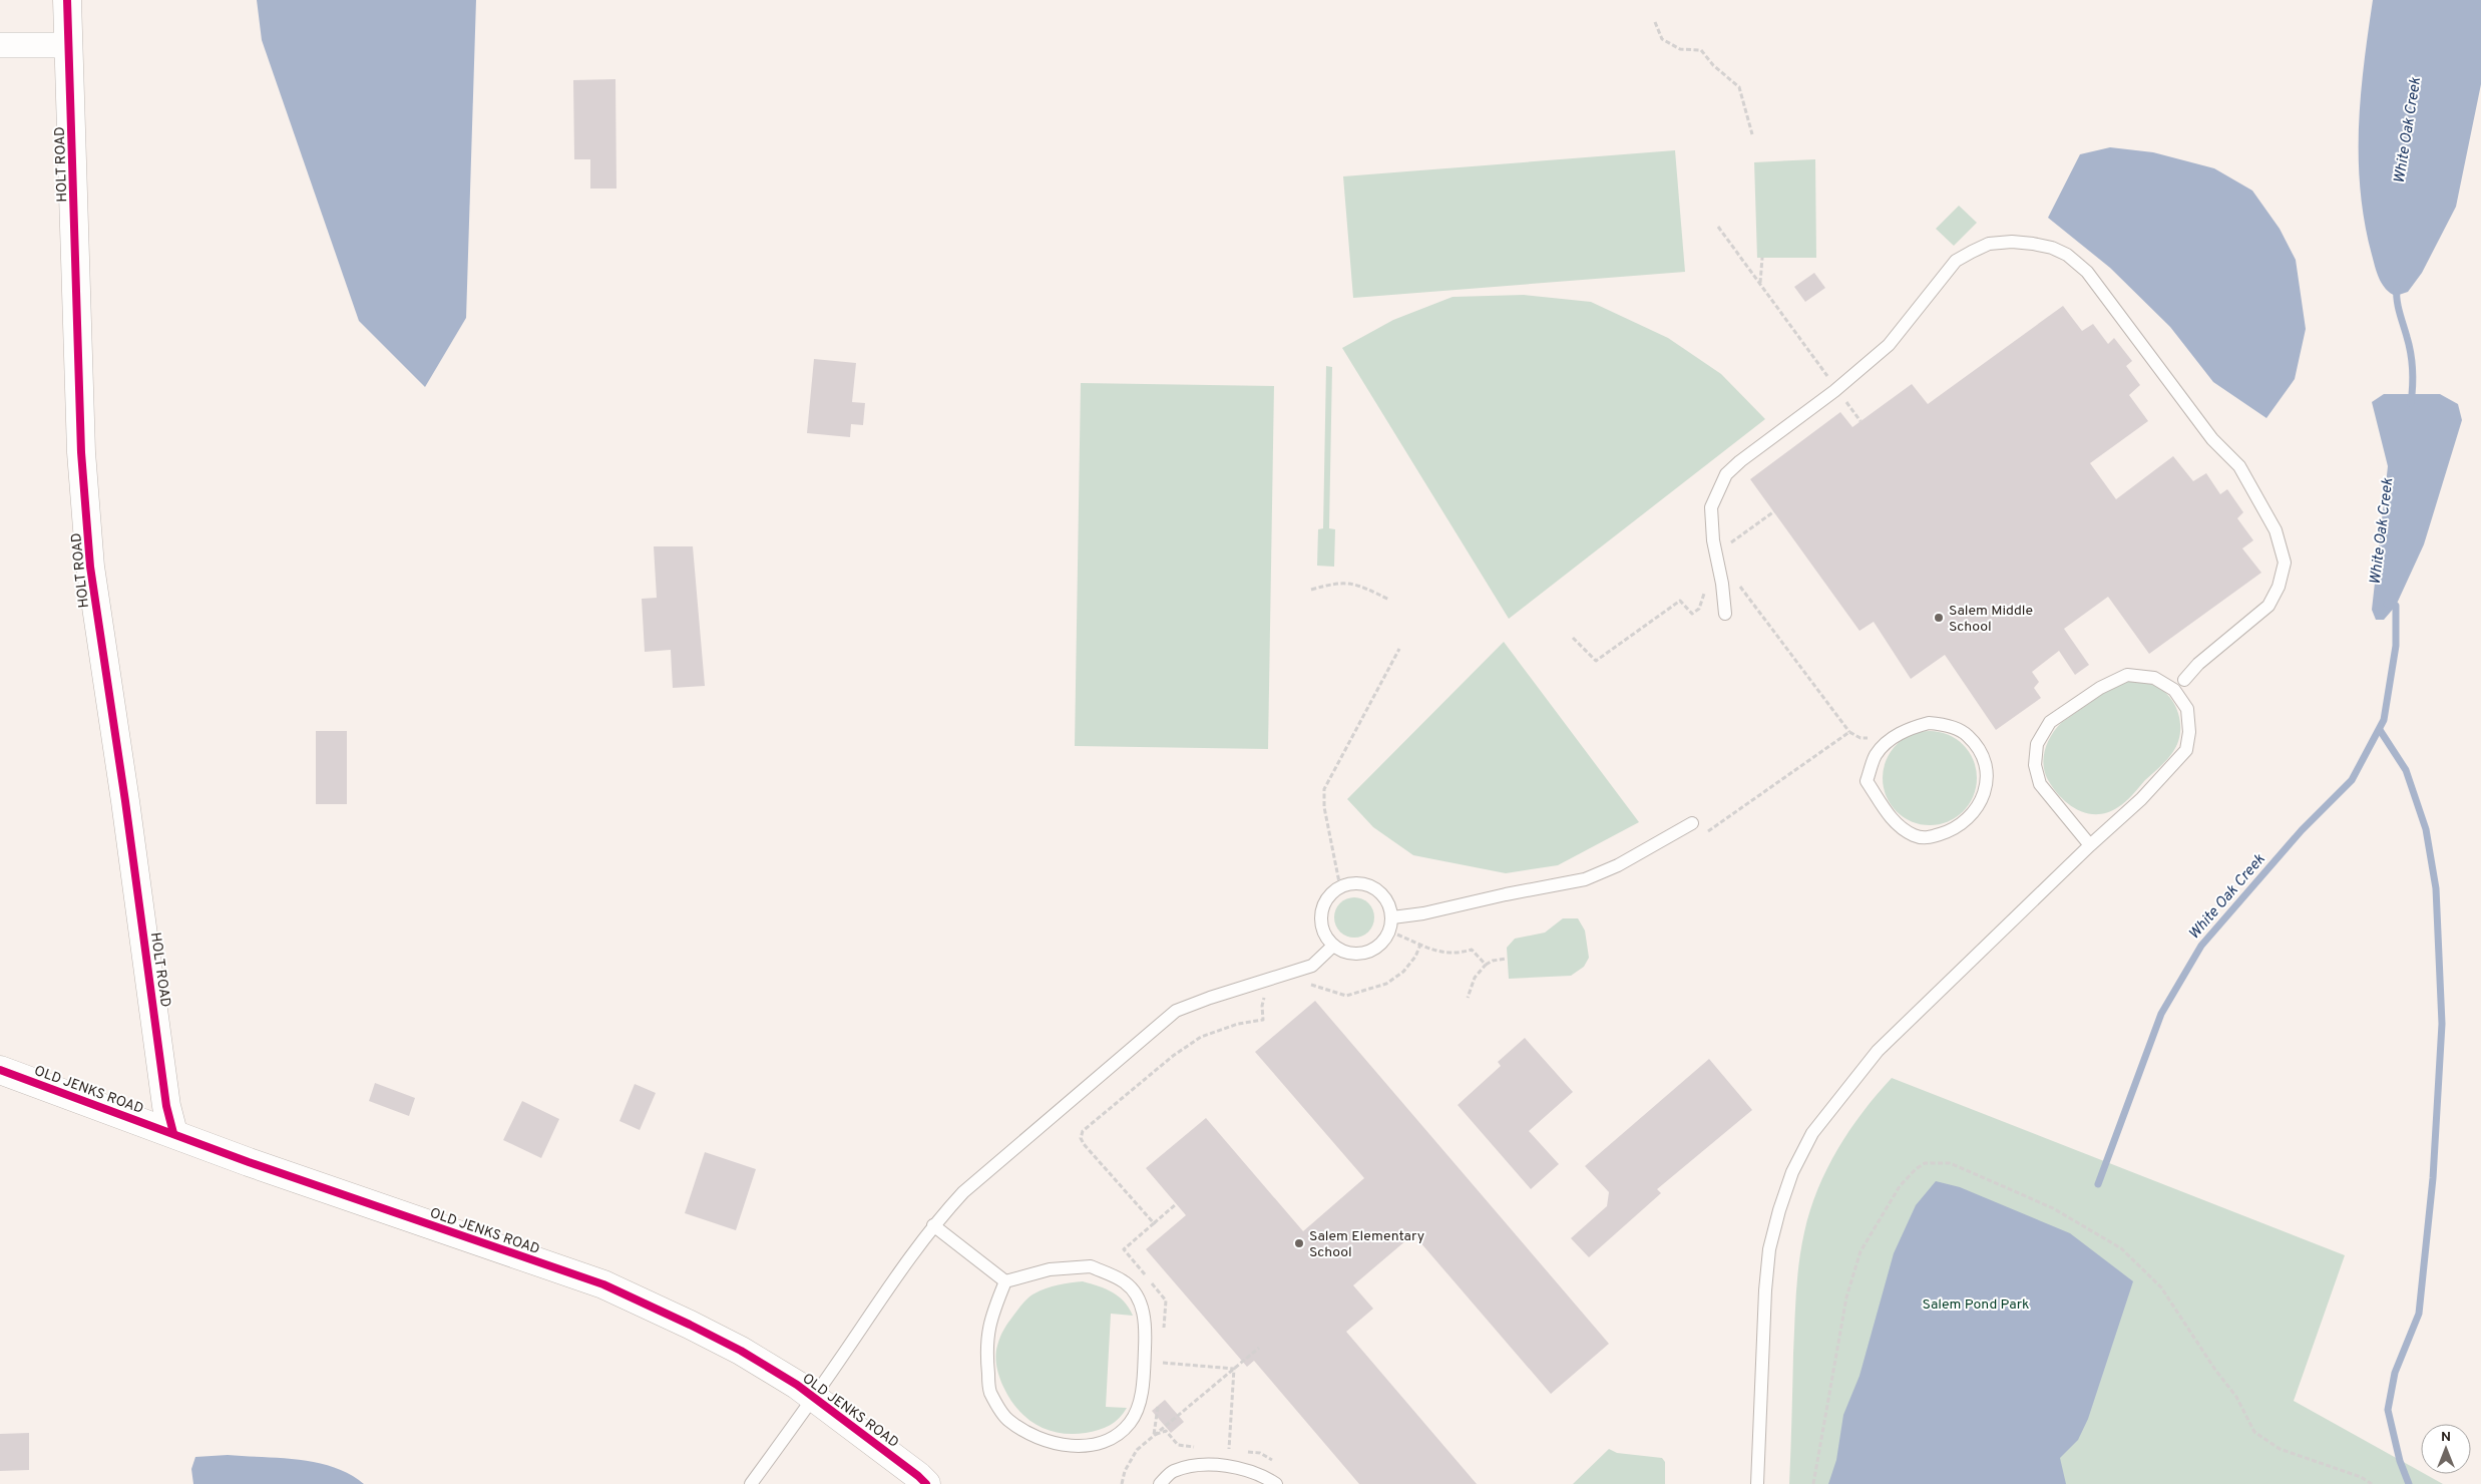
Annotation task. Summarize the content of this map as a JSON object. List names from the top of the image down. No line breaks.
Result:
{"streets":{"street":["HOLT ROAD","OLD JENKS ROAD"]},"crossings":[["HOLT ROAD","OLD JENKS ROAD"]],"water":["White Oak Creek"],"parks":["Salem Pond Park"],"places":["Salem Middle School","Salem Elementary School"],"north":"top"}
